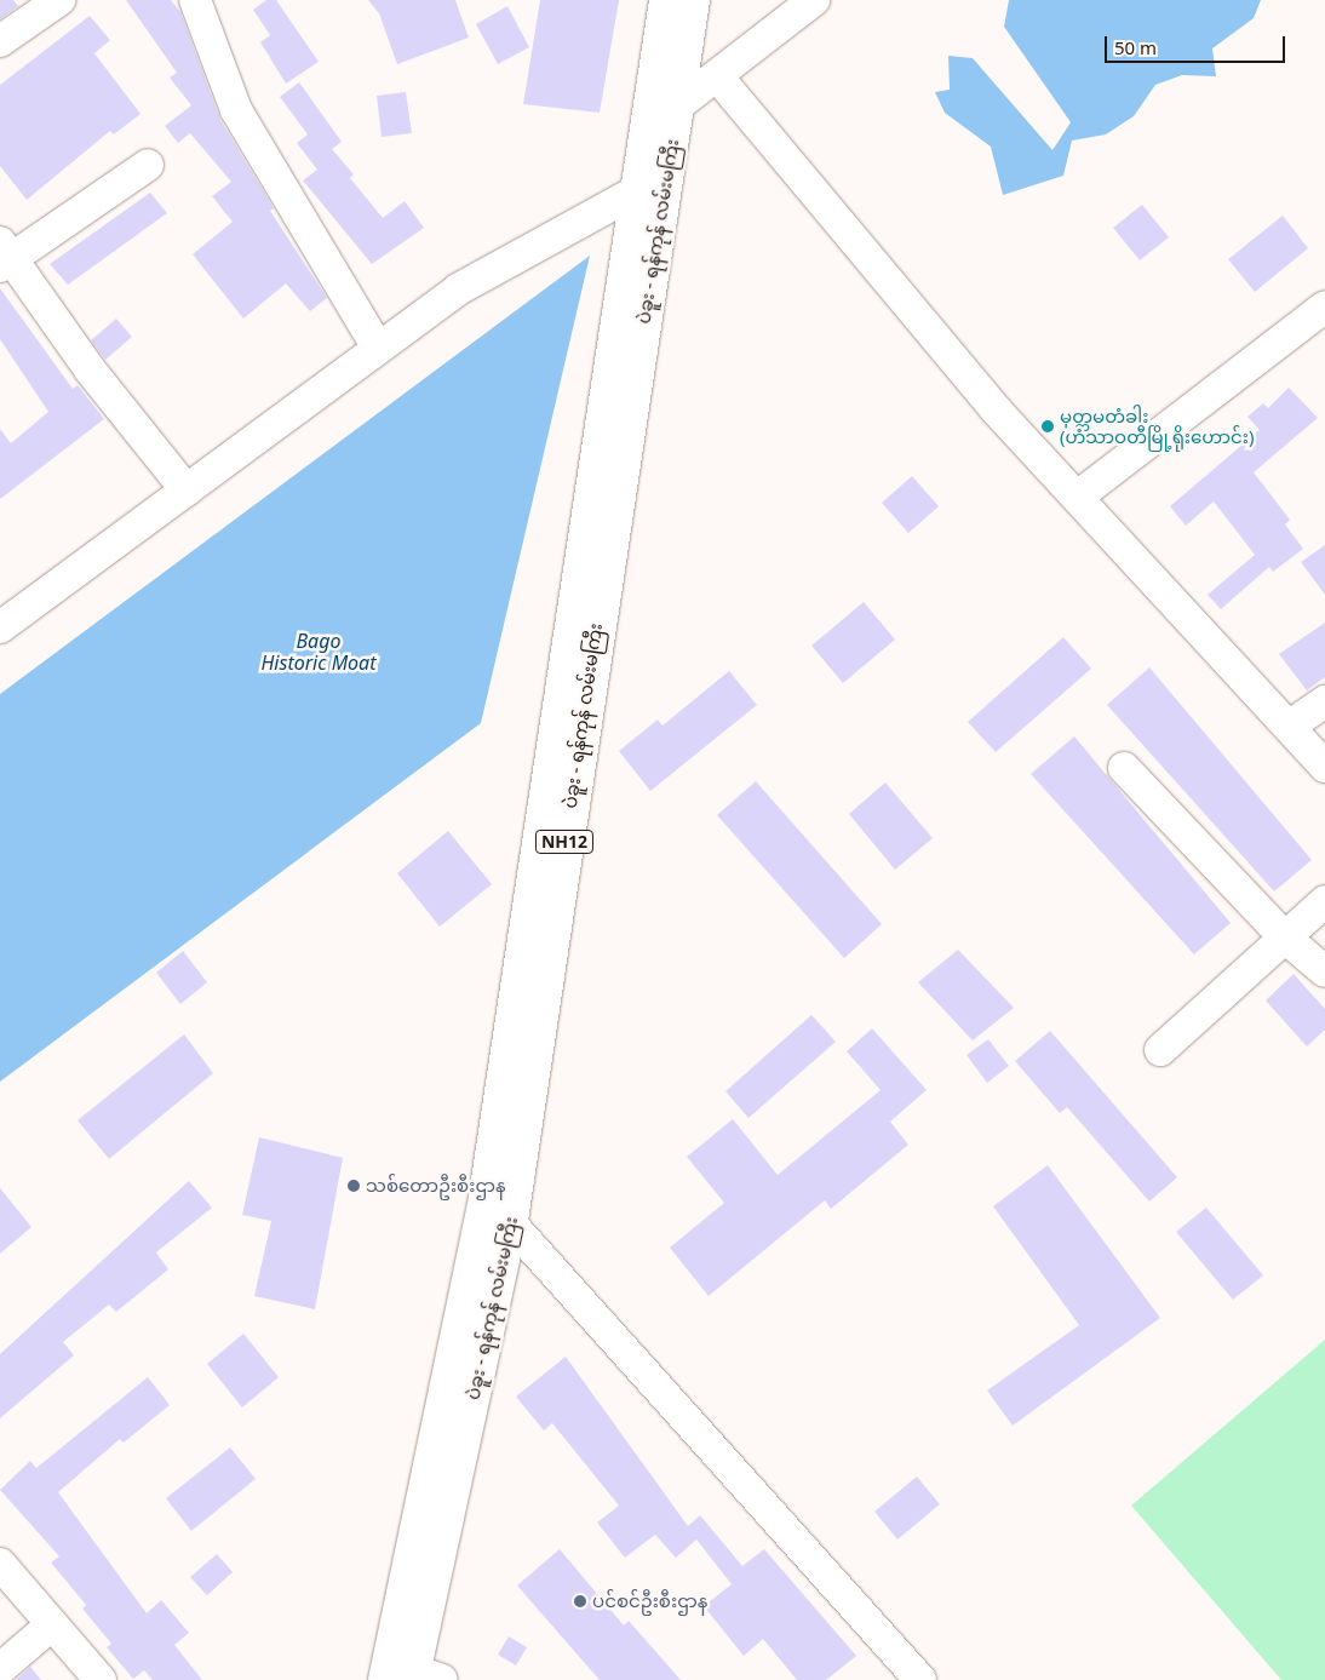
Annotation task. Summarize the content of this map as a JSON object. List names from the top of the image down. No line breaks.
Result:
{"streets":{"highway":["ပဲခူး - ရန်ကုန် လမ်းမကြီး","NH12"]},"water":["Bago Historic Moat"],"places":["မုတ္တမတံခါး (ဟံသာဝတီမြို့ရိုးဟောင်း)","သစ်တောဦးစီးဌာန","ပင်စင်ဦးစီးဌာန"],"scale_bar":"50 m"}
